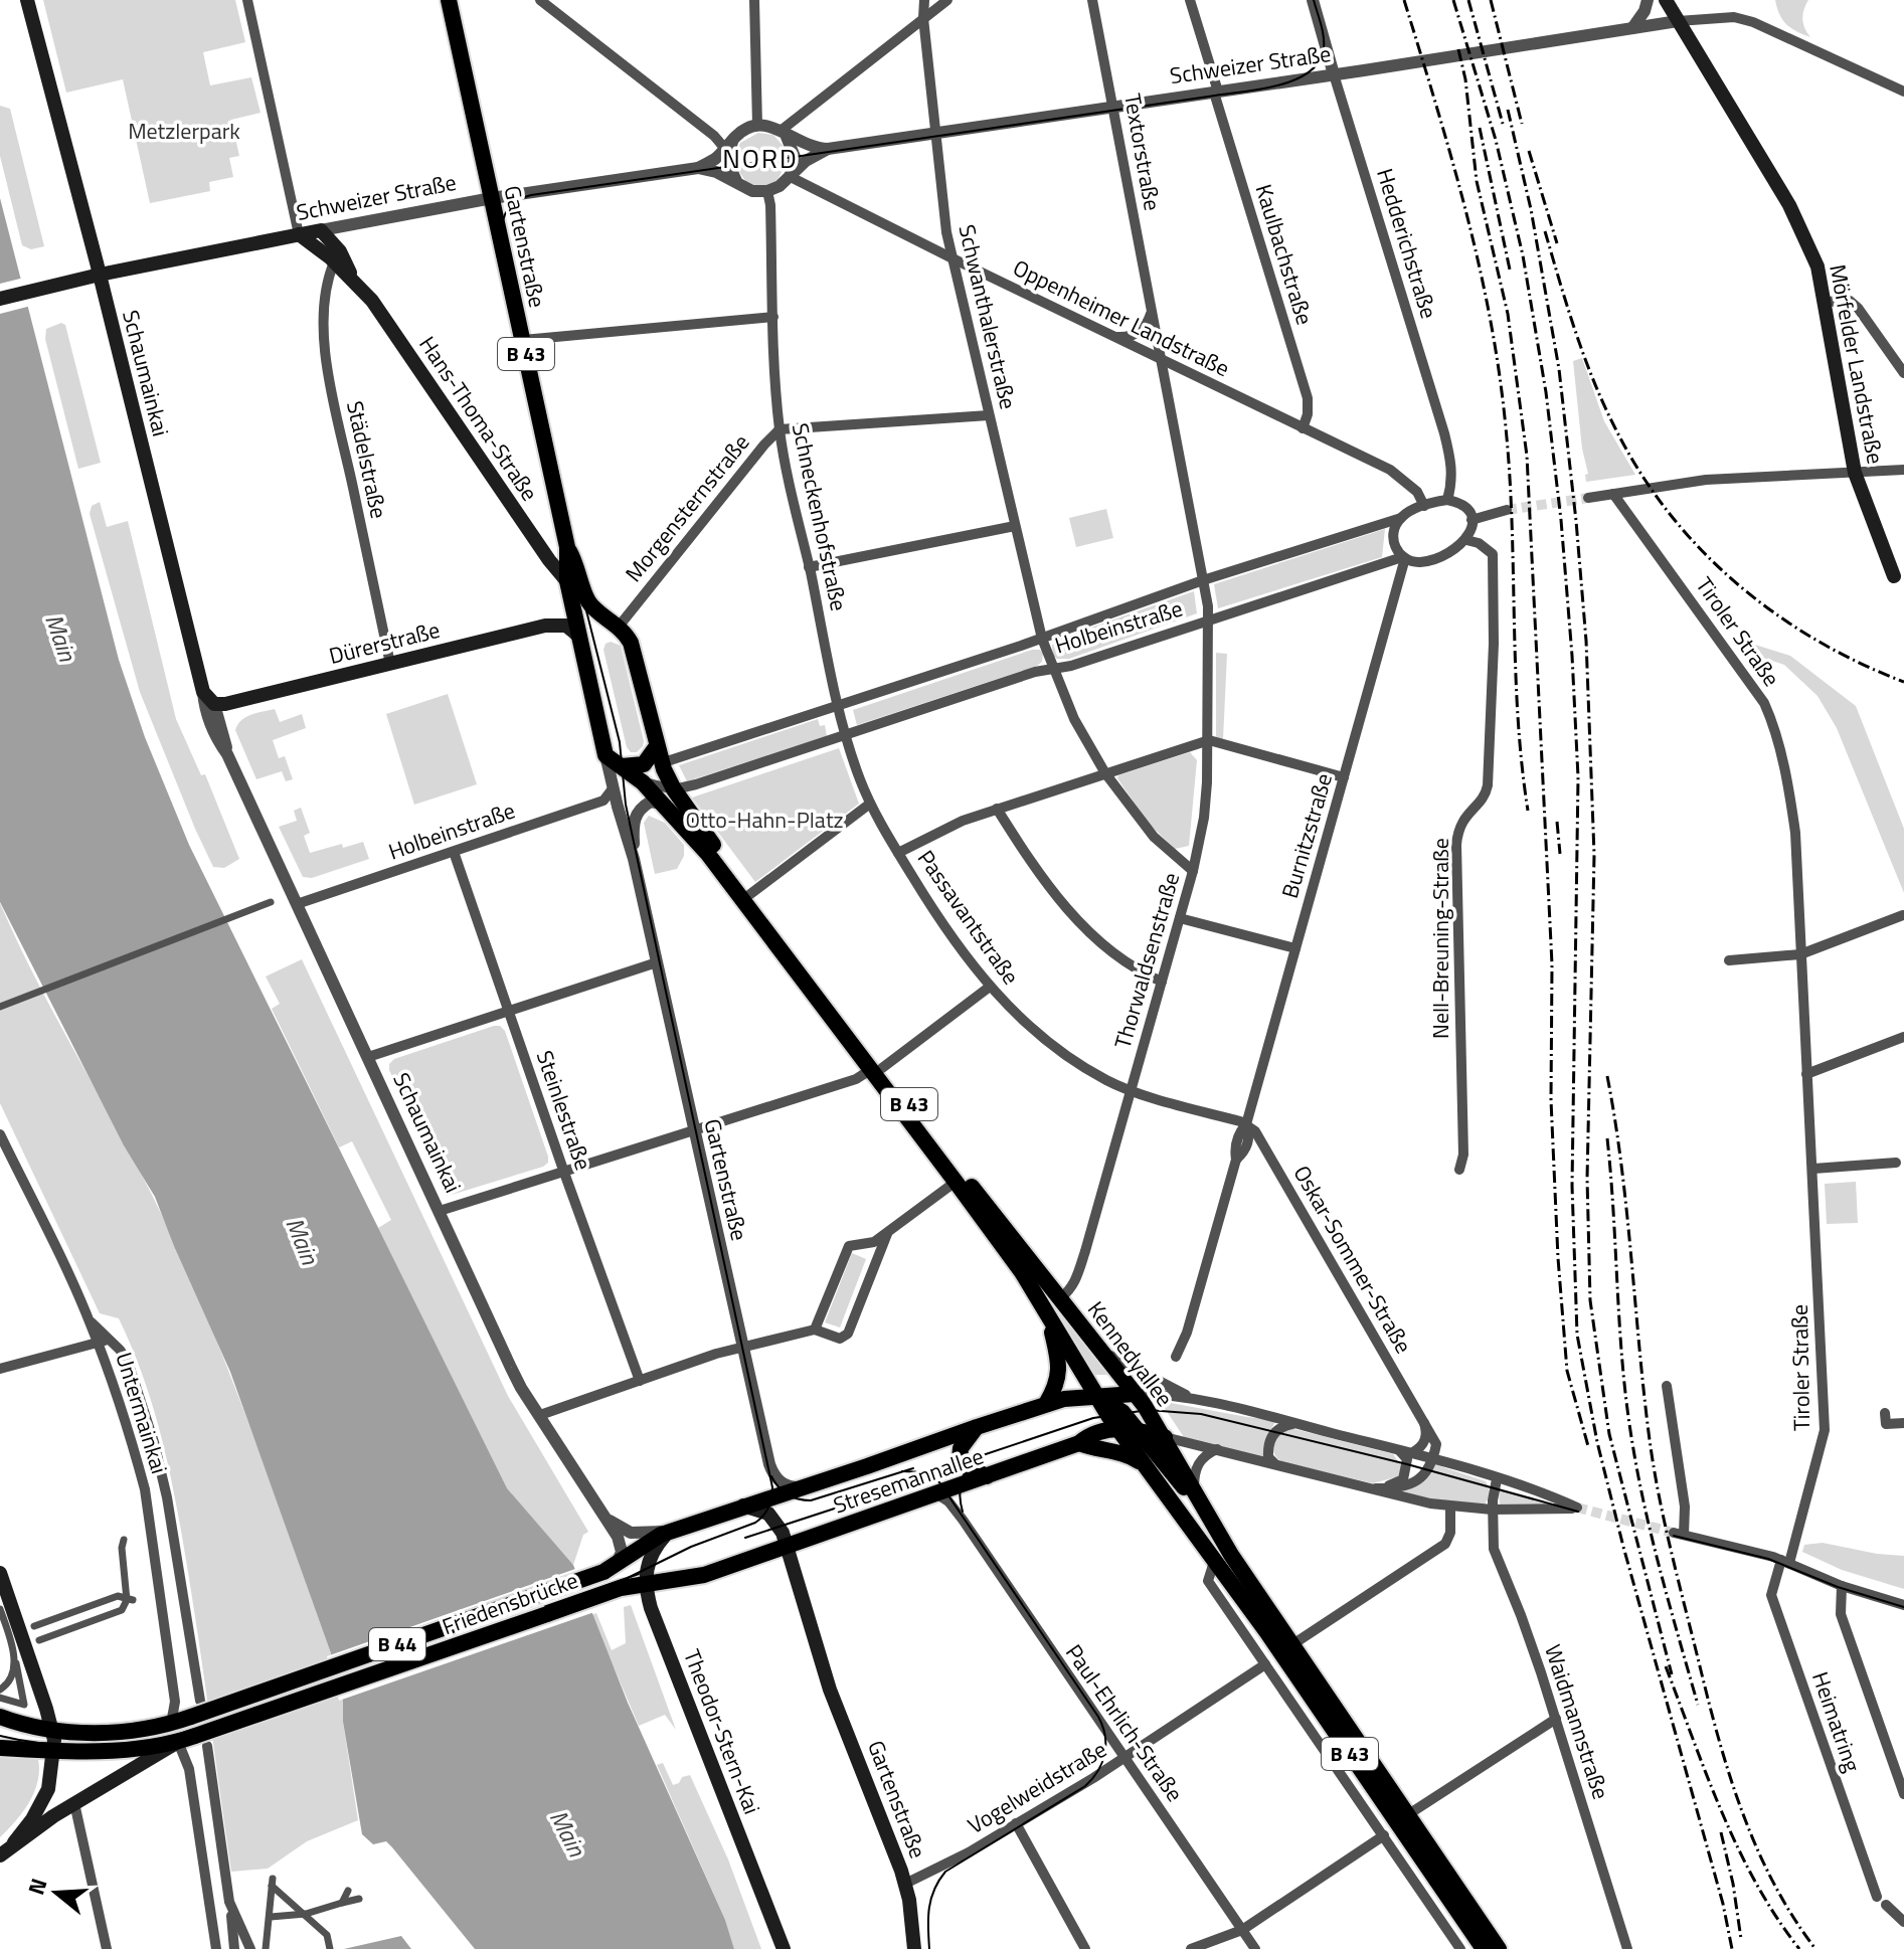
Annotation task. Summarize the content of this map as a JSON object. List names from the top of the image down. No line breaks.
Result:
{"streets":{"main road":["Schweizer Straße","Gartenstraße","B 43","Mörfelder Landstraße","Schaumainkai","Hans-Thoma-Straße","Dürerstraße","Kennedyallee","Stresemannallee","Friedensbrücke","B 44","Theodor-Stern-Kai"],"street":["Textorstraße","Hedderichstraße","Kaulbachstraße","Schwanthalerstraße","Oppenheimer Landstraße","Städelstraße","Morgensternstraße","Schneckenhofstraße","Holbeinstraße","Tiroler Straße","Burnitzstraße","Passavantstraße","Nell-Breuning-Straße","Thorwaldsenstraße","Steinlestraße","Oskar-Sommer-Straße","Untermainkai","Waidmannstraße","Heimatring","Paul-Ehrlich-Straße","Vogelweidstraße"]},"crossings":[["Schweizer Straße","Textorstraße"],["Schweizer Straße","Hedderichstraße"],["Schweizer Straße","Gartenstraße"],["Schweizer Straße","Kaulbachstraße"],["Schweizer Straße","Schwanthalerstraße"],["Schweizer Straße","Mörfelder Landstraße"],["Schweizer Straße","Schaumainkai"],["Schweizer Straße","Hans-Thoma-Straße"],["Textorstraße","Oppenheimer Landstraße"],["Textorstraße","Holbeinstraße"],["Textorstraße","Thorwaldsenstraße"],["Hedderichstraße","Oppenheimer Landstraße"],["Hedderichstraße","Holbeinstraße"],["Hedderichstraße","Burnitzstraße"],["Hedderichstraße","Nell-Breuning-Straße"],["Gartenstraße","B 43"],["Gartenstraße","Hans-Thoma-Straße"],["Gartenstraße","Holbeinstraße"],["Gartenstraße","Dürerstraße"],["Gartenstraße","Kennedyallee"],["Gartenstraße","Stresemannallee"],["Gartenstraße","Vogelweidstraße"],["Kaulbachstraße","Oppenheimer Landstraße"],["Schwanthalerstraße","Oppenheimer Landstraße"],["Schwanthalerstraße","Morgensternstraße"],["Schwanthalerstraße","Holbeinstraße"],["Schwanthalerstraße","Thorwaldsenstraße"],["Oppenheimer Landstraße","Schneckenhofstraße"],["Oppenheimer Landstraße","Holbeinstraße"],["Oppenheimer Landstraße","Burnitzstraße"],["Oppenheimer Landstraße","Nell-Breuning-Straße"],["B 43","Morgensternstraße"],["B 43","Holbeinstraße"],["B 43","Kennedyallee"],["B 43","Stresemannallee"],["Schaumainkai","Holbeinstraße"],["Schaumainkai","Dürerstraße"],["Schaumainkai","Stresemannallee"],["Schaumainkai","Friedensbrücke"],["Hans-Thoma-Straße","Städelstraße"],["Städelstraße","Dürerstraße"],["Morgensternstraße","Schneckenhofstraße"],["Schneckenhofstraße","Holbeinstraße"],["Holbeinstraße","Burnitzstraße"],["Holbeinstraße","Passavantstraße"],["Holbeinstraße","Nell-Breuning-Straße"],["Holbeinstraße","Thorwaldsenstraße"],["Holbeinstraße","Steinlestraße"],["Holbeinstraße","Kennedyallee"],["Tiroler Straße","Heimatring"],["Burnitzstraße","Passavantstraße"],["Burnitzstraße","Nell-Breuning-Straße"],["Burnitzstraße","Oskar-Sommer-Straße"],["Passavantstraße","Thorwaldsenstraße"],["Passavantstraße","Oskar-Sommer-Straße"],["Thorwaldsenstraße","Kennedyallee"],["Oskar-Sommer-Straße","Stresemannallee"],["Kennedyallee","Stresemannallee"],["Kennedyallee","Vogelweidstraße"],["Untermainkai","Friedensbrücke"],["Untermainkai","B 44"],["Stresemannallee","Friedensbrücke"],["Stresemannallee","Waidmannstraße"],["Stresemannallee","Paul-Ehrlich-Straße"],["Stresemannallee","Theodor-Stern-Kai"],["Friedensbrücke","B 44"],["Paul-Ehrlich-Straße","Vogelweidstraße"]],"districts":["NORD"],"water":["Main"],"parks":["Metzlerpark","Otto-Hahn-Platz"],"north":"left"}
